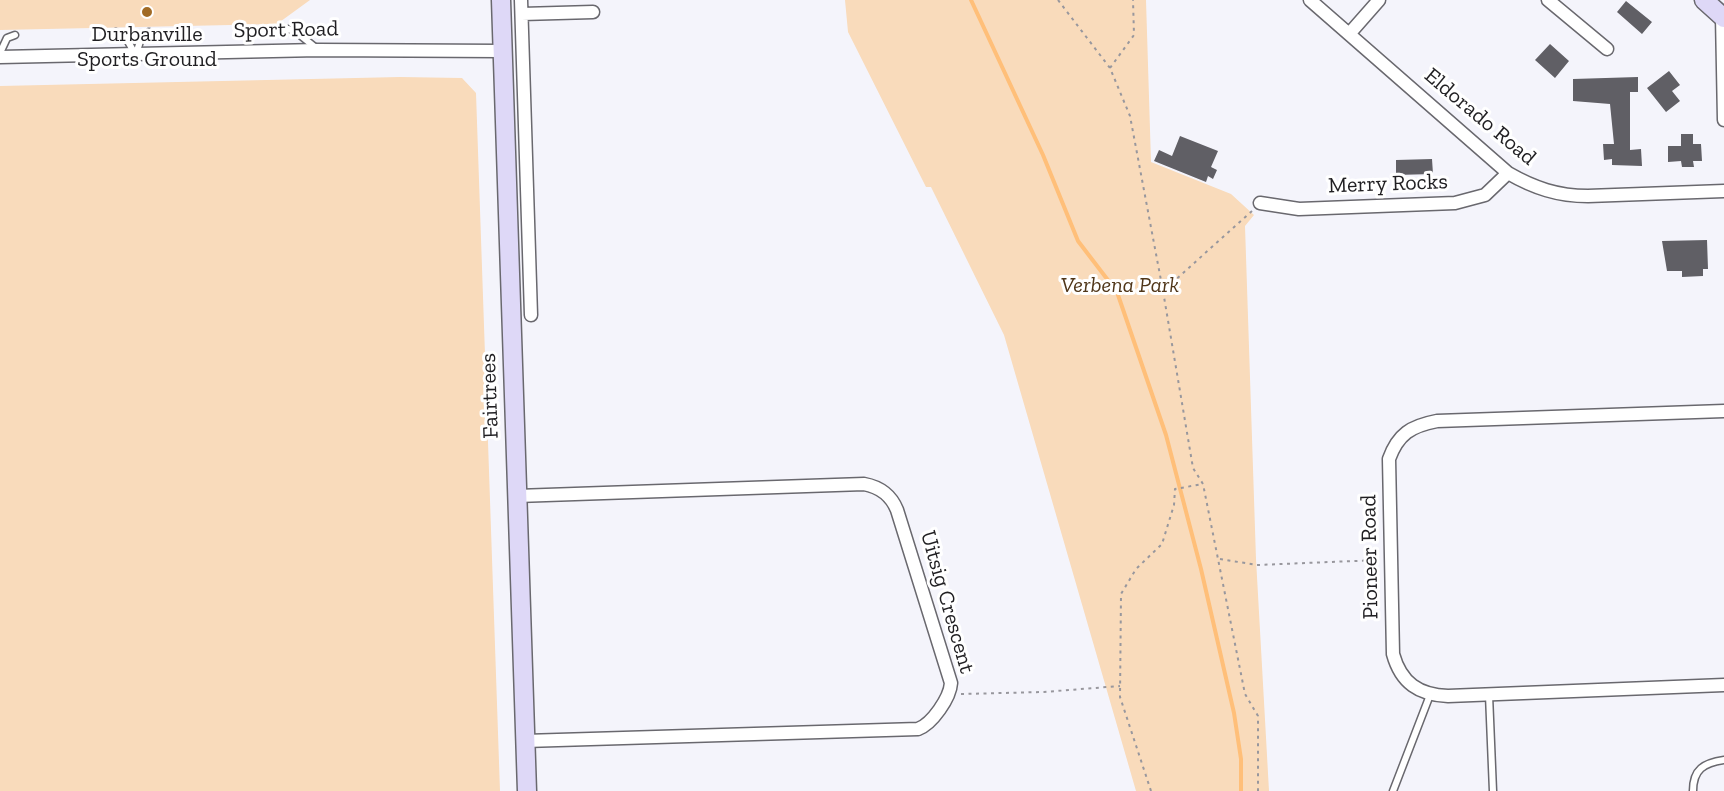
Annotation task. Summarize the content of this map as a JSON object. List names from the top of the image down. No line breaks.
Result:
{"streets":{"main road":["Fairtrees"],"street":["Sport Road","Eldorado Road","Merry Rocks","Pioneer Road","Uitsig Crescent"]},"crossings":[["Sport Road","Fairtrees"],["Eldorado Road","Merry Rocks"],["Fairtrees","Uitsig Crescent"]],"parks":["Verbena Park"],"places":["Durbanville Sports Ground"]}
